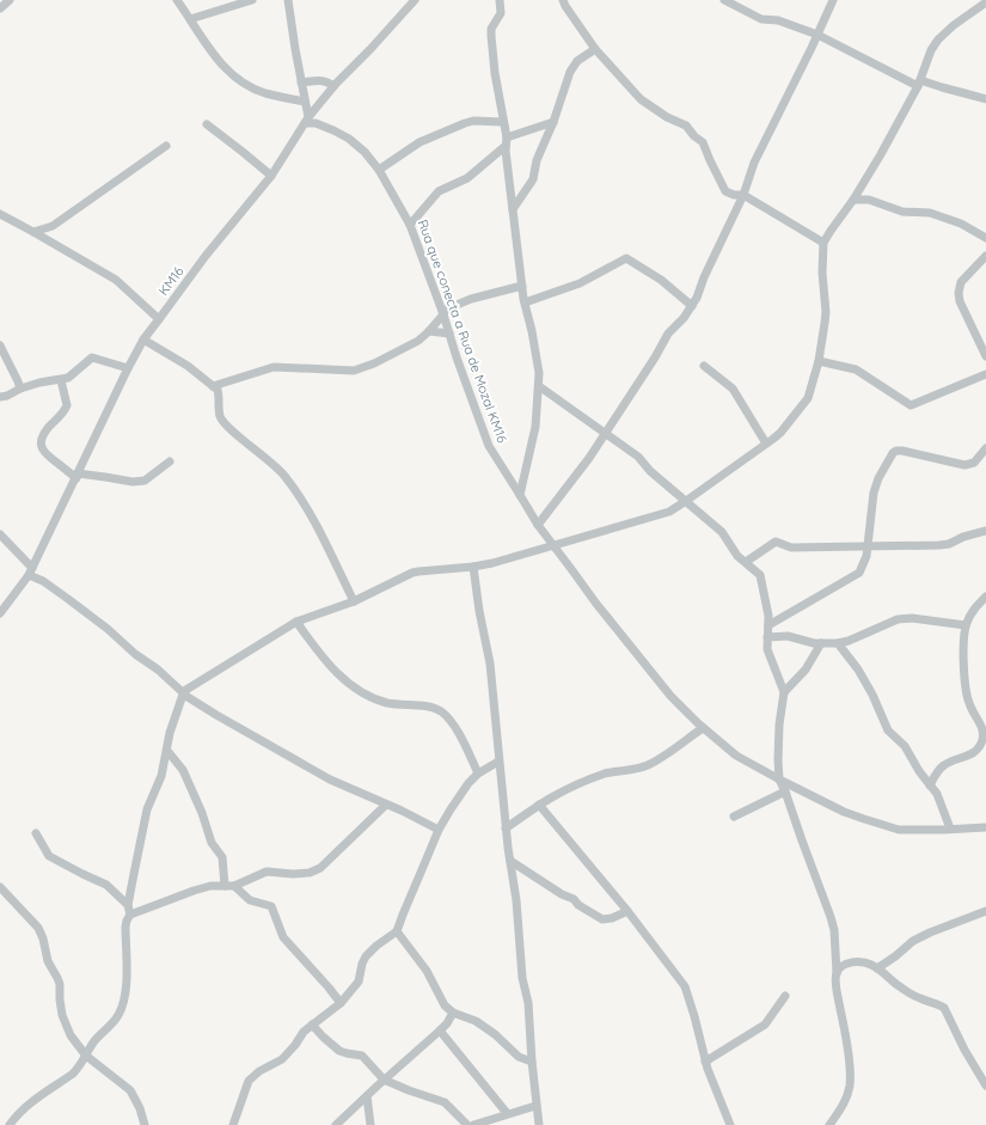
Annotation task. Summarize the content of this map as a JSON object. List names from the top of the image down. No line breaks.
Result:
{"streets":{"street":["KM16","Rua que conecta a Rua de Mozal KM16"]},"crossings":[["KM16","Rua que conecta a Rua de Mozal KM16"]]}
